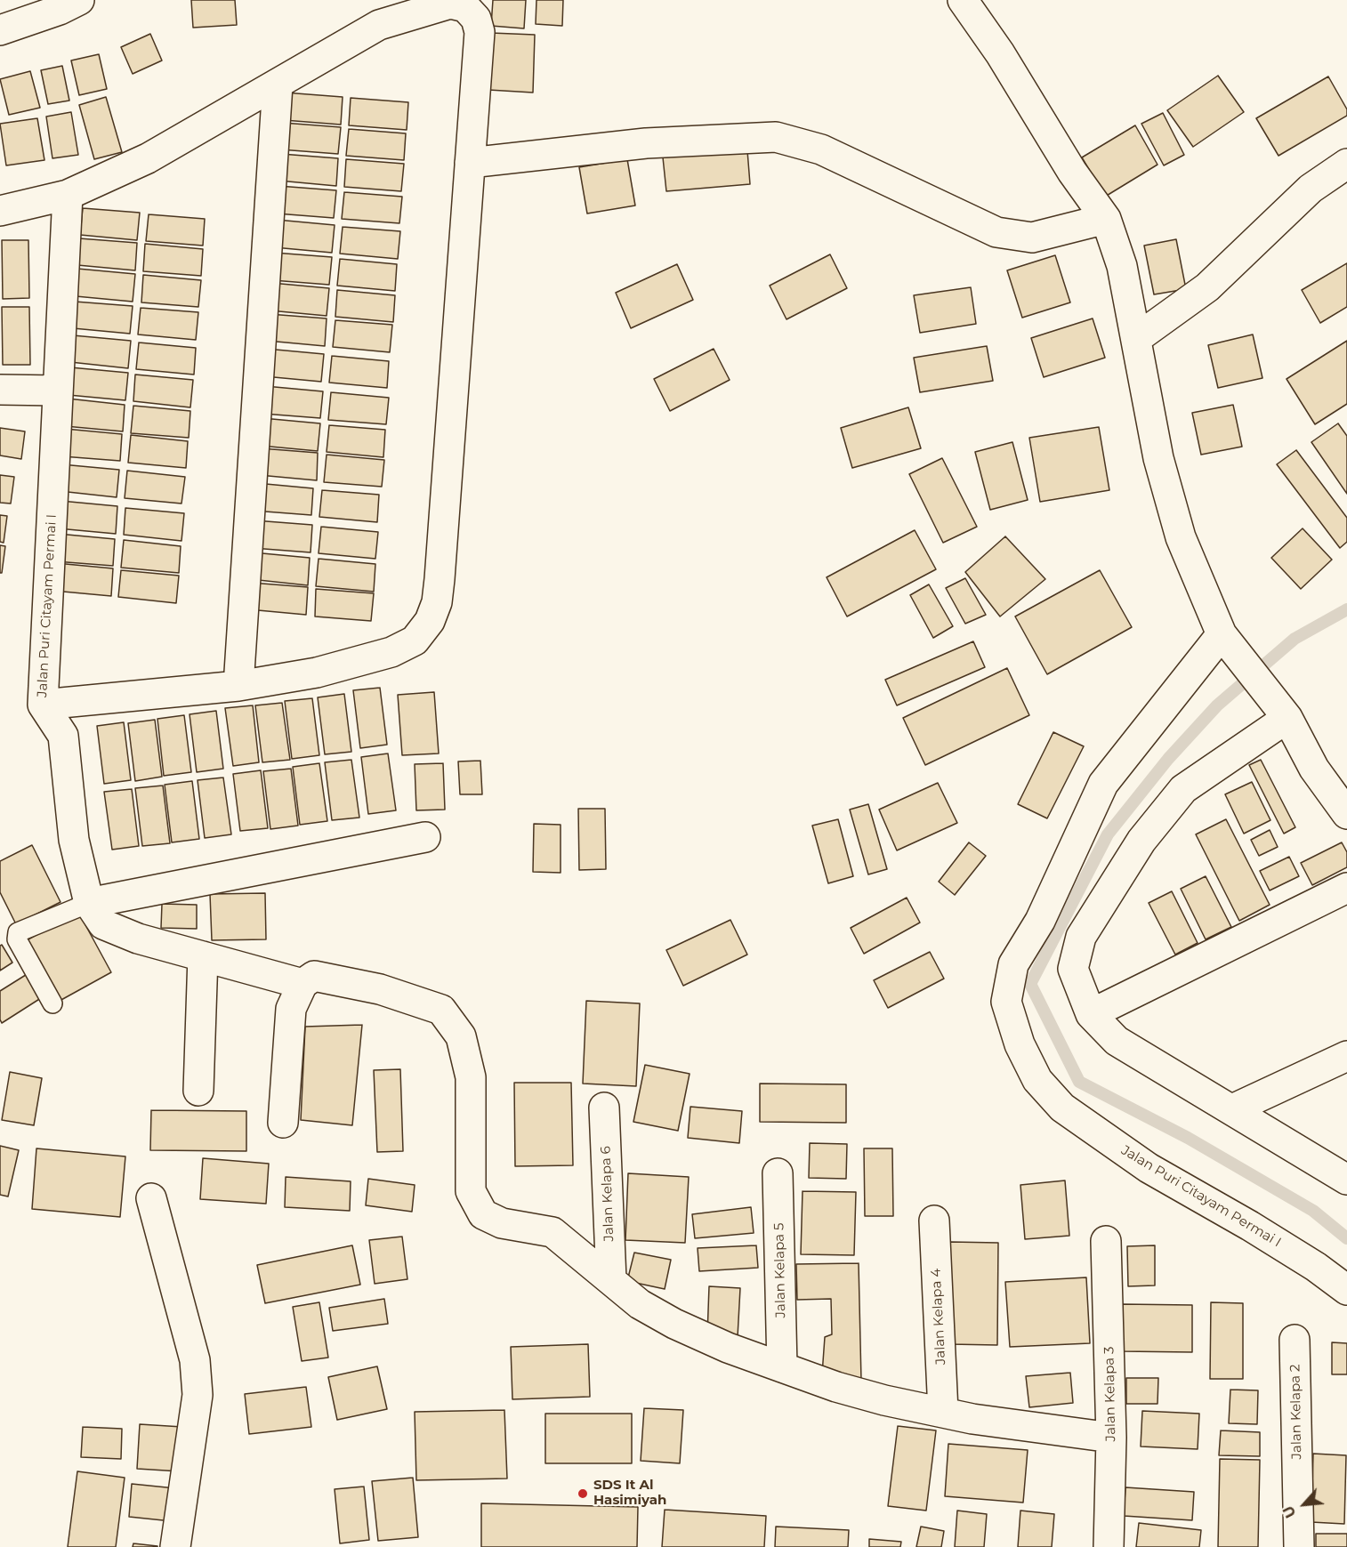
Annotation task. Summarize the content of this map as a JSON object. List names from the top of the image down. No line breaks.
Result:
{"streets":{"street":["Jalan Puri Citayam Permai I","Jalan Kelapa 6","Jalan Kelapa 5","Jalan Kelapa 4","Jalan Kelapa 3","Jalan Kelapa 2"]},"places":["SDS It Al Hasimiyah"],"north":"bottom left"}
